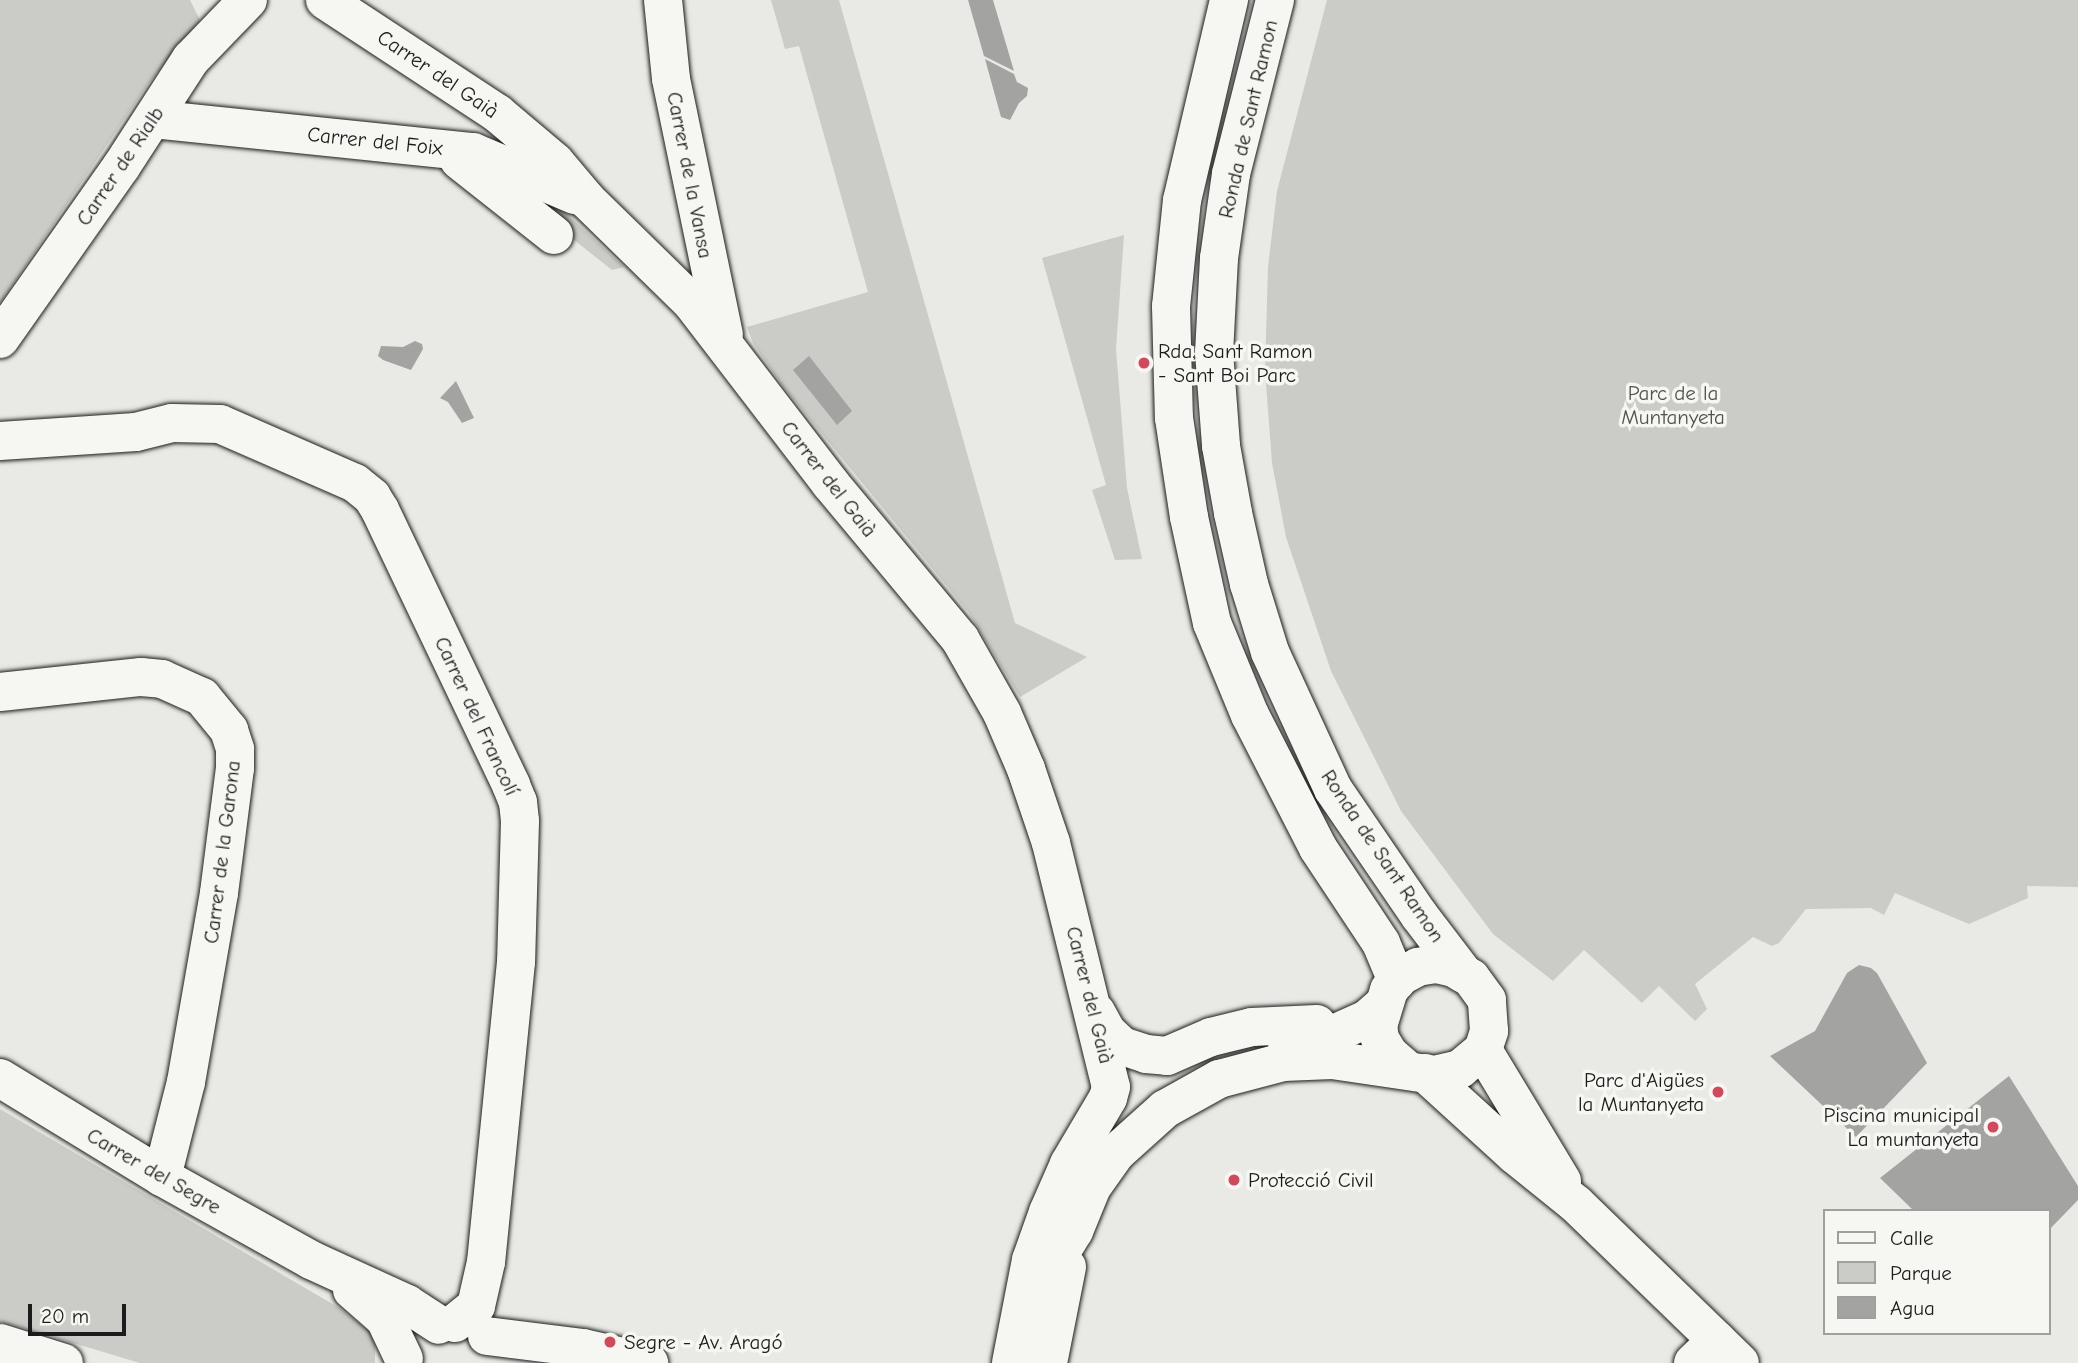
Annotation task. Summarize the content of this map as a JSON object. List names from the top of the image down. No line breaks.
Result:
{"streets":{"street":["Carrer del Gaià","Ronda de Sant Ramon","Carrer del Foix","Carrer de Rialb","Carrer de la Vansa","Carrer del Francolí","Carrer de la Garona","Carrer del Segre"]},"crossings":[["Carrer del Gaià","Carrer del Foix"],["Carrer del Gaià","Carrer de la Vansa"],["Carrer del Foix","Carrer de Rialb"],["Carrer del Francolí","Carrer del Segre"],["Carrer de la Garona","Carrer del Segre"]],"parks":["Parc de la Muntanyeta"],"places":["Rda. Sant Ramon - Sant Boi Parc","Parc d'Aigües la Muntanyeta","Piscina municipal La muntanyeta","Protecció Civil","Segre - Av. Aragó"],"legend":["Calle","Parque","Agua"],"scale_bar":"20 m"}
